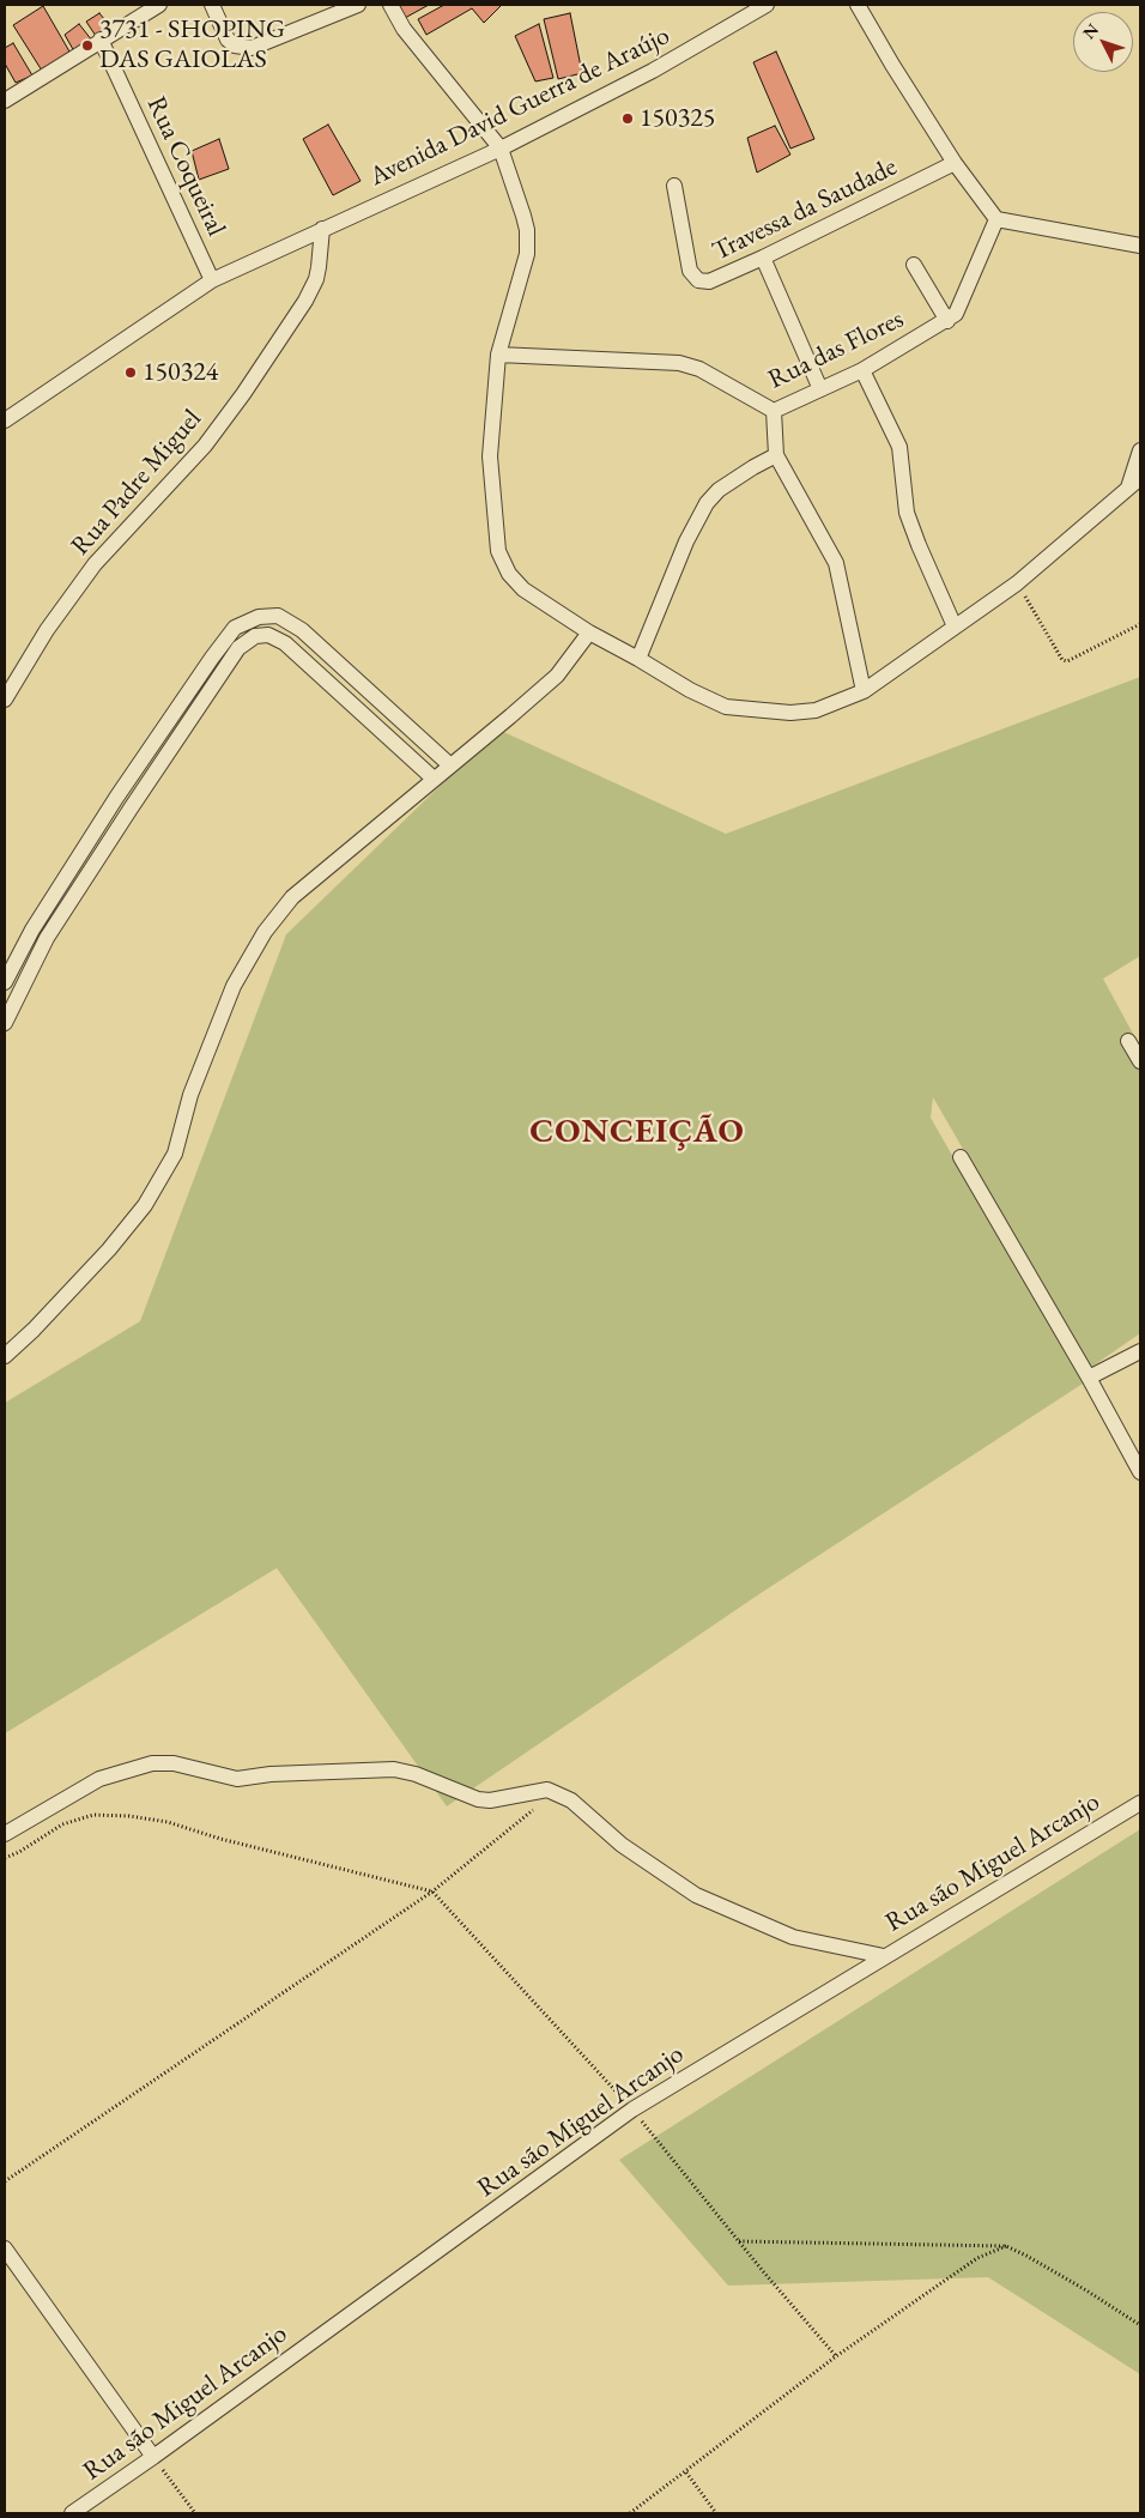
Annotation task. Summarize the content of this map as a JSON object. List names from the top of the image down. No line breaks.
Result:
{"streets":{"street":["Avenida David Guerra de Araújo","Rua Coqueiral","Travessa da Saudade","Rua das Flores","Rua Padre Miguel","Rua são Miguel Arcanjo"]},"crossings":[["Avenida David Guerra de Araújo","Rua Coqueiral"],["Avenida David Guerra de Araújo","Rua Padre Miguel"]],"districts":["CONCEIÇÃO"],"places":["3731 - SHOPING DAS GAIOLAS","150325","150324"],"north":"top left"}
